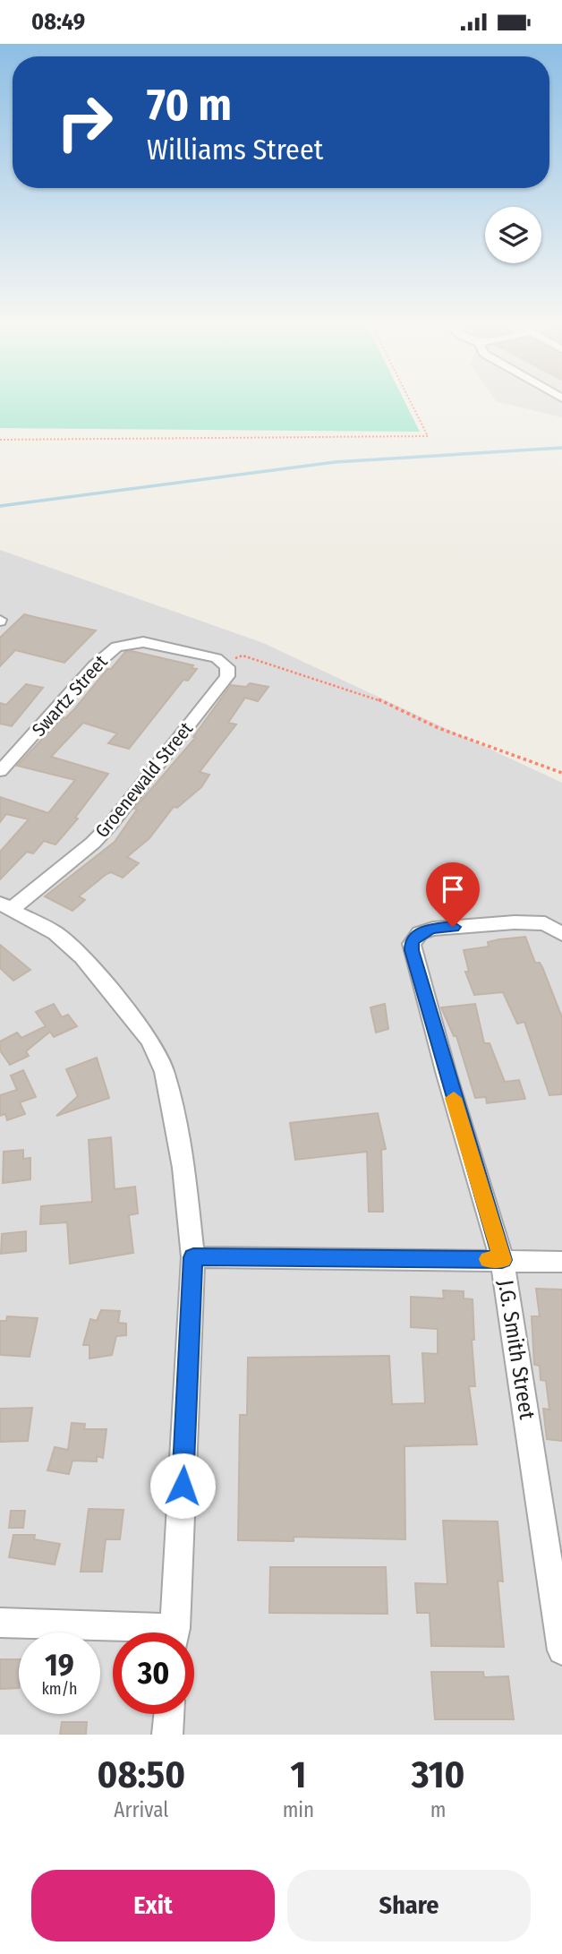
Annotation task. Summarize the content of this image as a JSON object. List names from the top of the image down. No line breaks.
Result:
{"streets":{"street":["Swartz Street","Groenewald Street","J.G. Smith Street"]},"crossings":[["Swartz Street","Groenewald Street"]],"page":{"status":"08:49","turn":["70 m","Williams Street"],"speed":"19 km/h","limit":"30","eta":["08:50","Arrival","1","min","310","m"],"buttons":["Exit","Share"]}}
